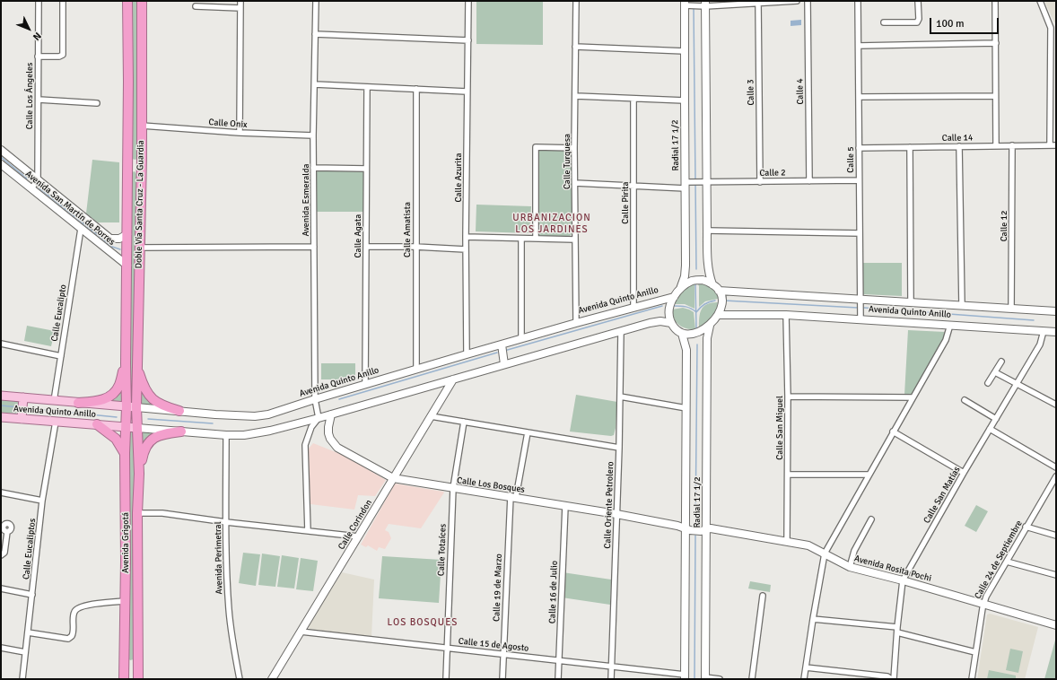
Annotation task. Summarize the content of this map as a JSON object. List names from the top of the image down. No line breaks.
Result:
{"streets":{"highway":["Doble Vía Santa Cruz - La Guardia","Avenida Grigotá"],"main road":["Radial 17 1/2","Avenida San Martín de Porres","Avenida Quinto Anillo","Calle Los Bosques","Calle Corindon","Avenida Rosita Pochi"],"street":["Calle 4","Calle 3","Calle Los Ángeles","Calle Onix","Calle 14","Calle 5","Calle Turquesa","Calle 2","Calle Azurita","Avenida Esmeralda","Calle Pirita","Calle 12","Calle Amatista","Calle Agata","Calle Eucalipto","Calle San Miguel","Calle San Matías","Calle Oriente Petrolero","Calle Eucaliptos","Calle Totaíces","Avenida Perimetral","Calle 24 de Septiembre","Calle 19 de Marzo","Calle 16 de Julio","Calle 15 de Agosto"]},"crossings":[["Calle 4","Calle 2"],["Calle 3","Calle 2"],["Calle Los Ángeles","Avenida San Martín de Porres"],["Calle Onix","Avenida Esmeralda"],["Calle Onix","Doble Vía Santa Cruz - La Guardia"],["Calle 14","Calle 5"],["Calle 14","Calle 12"],["Radial 17 1/2","Calle 2"],["Radial 17 1/2","Avenida Quinto Anillo"],["Radial 17 1/2","Calle Los Bosques"],["Radial 17 1/2","Avenida Rosita Pochi"],["Radial 17 1/2","Calle 15 de Agosto"],["Calle 5","Calle 2"],["Calle 5","Avenida Quinto Anillo"],["Calle Turquesa","Calle 2"],["Calle Turquesa","Avenida Quinto Anillo"],["Calle 2","Calle Pirita"],["Calle Azurita","Avenida Quinto Anillo"],["Avenida Esmeralda","Avenida Quinto Anillo"],["Calle Pirita","Avenida Quinto Anillo"],["Doble Vía Santa Cruz - La Guardia","Avenida San Martín de Porres"],["Doble Vía Santa Cruz - La Guardia","Avenida Quinto Anillo"],["Doble Vía Santa Cruz - La Guardia","Avenida Grigotá"],["Avenida San Martín de Porres","Calle Eucalipto"],["Calle 12","Avenida Quinto Anillo"],["Calle Amatista","Avenida Quinto Anillo"],["Calle Agata","Avenida Quinto Anillo"],["Avenida Quinto Anillo","Calle Eucalipto"],["Avenida Quinto Anillo","Calle San Miguel"],["Avenida Quinto Anillo","Calle Los Bosques"],["Avenida Quinto Anillo","Calle San Matías"],["Avenida Quinto Anillo","Calle Oriente Petrolero"],["Avenida Quinto Anillo","Calle Corindon"],["Avenida Quinto Anillo","Avenida Grigotá"],["Avenida Quinto Anillo","Calle Eucaliptos"],["Avenida Quinto Anillo","Avenida Perimetral"],["Calle San Miguel","Avenida Rosita Pochi"],["Calle Los Bosques","Calle Oriente Petrolero"],["Calle Los Bosques","Calle Corindon"],["Calle Los Bosques","Calle Totaíces"],["Calle Los Bosques","Avenida Rosita Pochi"],["Calle Los Bosques","Calle 19 de Marzo"],["Calle Los Bosques","Calle 16 de Julio"],["Calle San Matías","Avenida Rosita Pochi"],["Calle Oriente Petrolero","Calle 15 de Agosto"],["Calle Corindon","Calle 15 de Agosto"],["Calle Totaíces","Calle 15 de Agosto"],["Calle 24 de Septiembre","Avenida Rosita Pochi"],["Calle 19 de Marzo","Calle 15 de Agosto"],["Calle 16 de Julio","Calle 15 de Agosto"]],"districts":["URBANIZACION LOS JARDINES","LOS BOSQUES"],"scale_bar":"100 m","north":"bottom right"}
